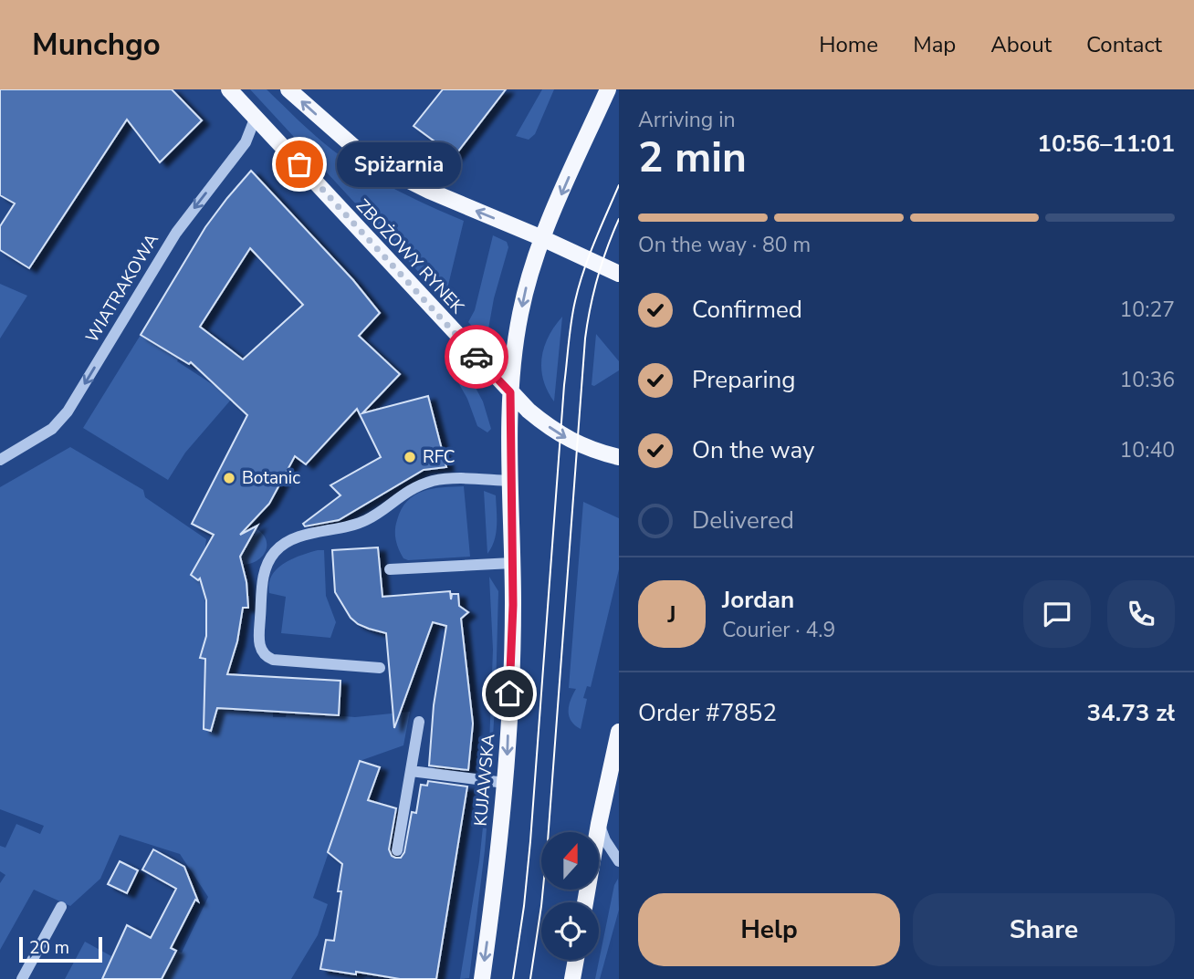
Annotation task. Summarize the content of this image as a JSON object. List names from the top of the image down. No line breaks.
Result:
{"streets":{"main road":["ZBOŻOWY RYNEK","KUJAWSKA"],"street":["WIATRAKOWA"]},"crossings":[["ZBOŻOWY RYNEK","WIATRAKOWA"],["ZBOŻOWY RYNEK","KUJAWSKA"]],"one_way":["WIATRAKOWA","KUJAWSKA"],"places":["Spiżarnia","RFC","Botanic"],"scale_bar":"20 m","north":"top","page":{"header":"Munchgo","nav":["Home","Map","About","Contact"],"heading":["2 min","Arriving in","10:56–11:01"],"panel":["Jordan","Courier · 4.9","Order #7852","34.73 zł"],"bubble":"Spiżarnia","bar":"On the way · 80 m","list":[["Confirmed","10:27"],["Preparing","10:36"],["On the way","10:40"],"Delivered"],"round":"J","buttons":["Help","Share"],"scale":"20 m"}}
